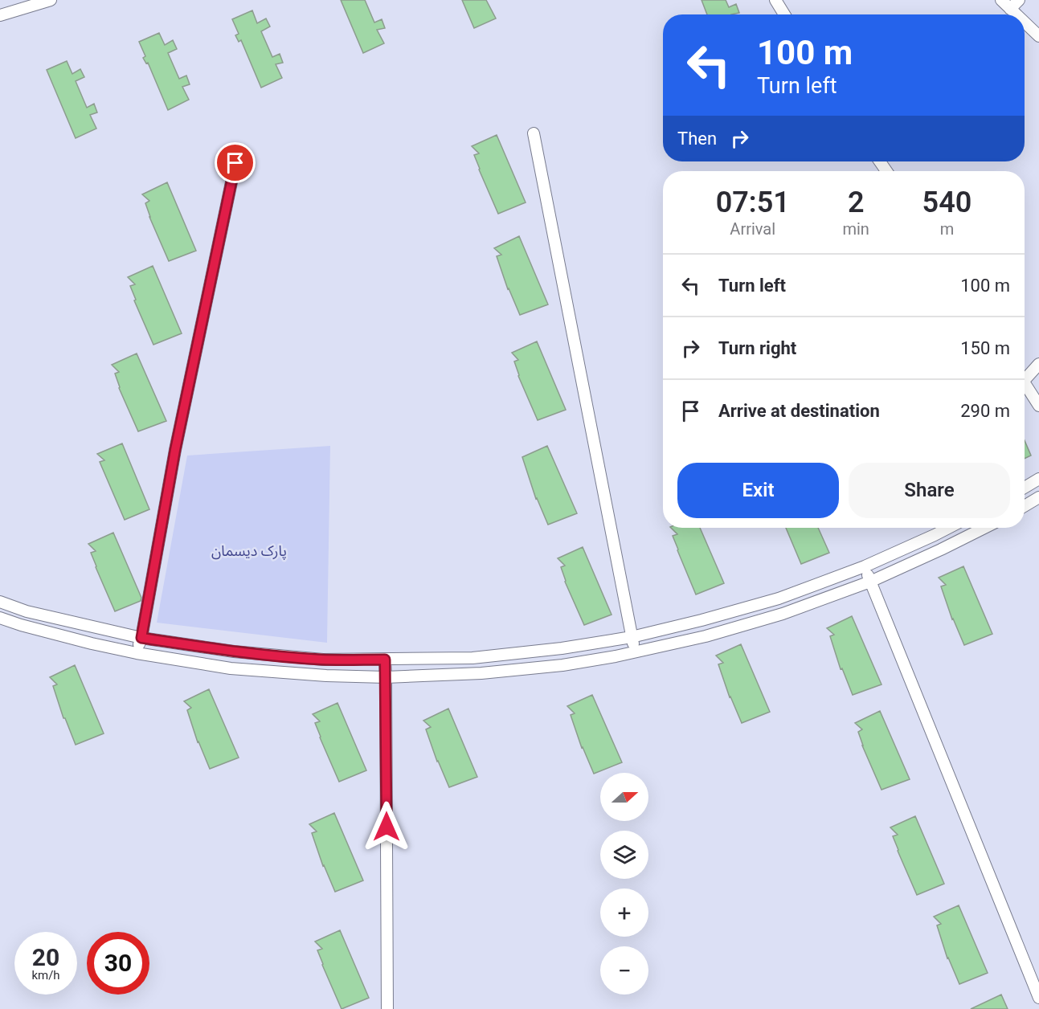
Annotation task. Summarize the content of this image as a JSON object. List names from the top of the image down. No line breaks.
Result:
{"parks":["پارک دیسمان"],"north":"right","page":{"turn":["100 m","Turn left"],"then":"Then","eta":["07:51","Arrival","2","min","540","m"],"list":[{"name":"Turn left","value":"100 m"},{"name":"Turn right","value":"150 m"},{"name":"Arrive at destination","value":"290 m"}],"buttons":["Exit","Share"],"map_buttons":["+","−"],"speed":"20 km/h","limit":"30"}}
